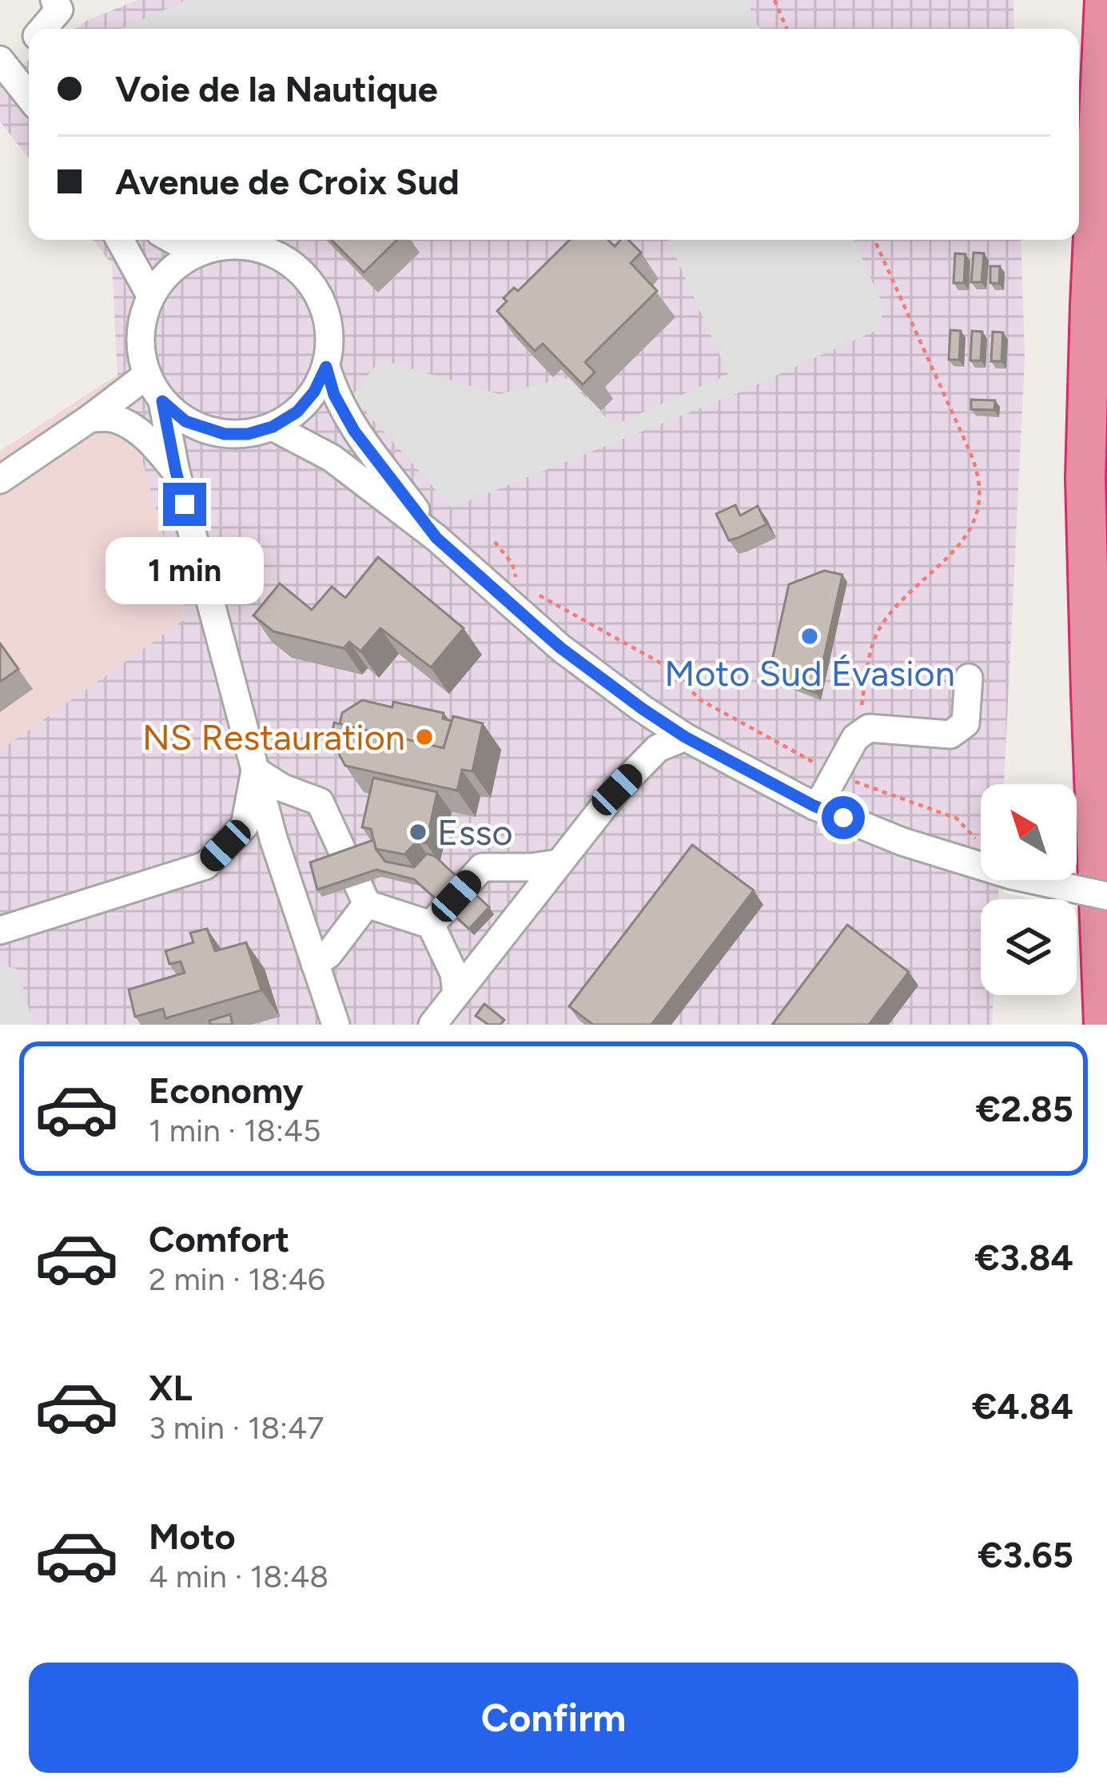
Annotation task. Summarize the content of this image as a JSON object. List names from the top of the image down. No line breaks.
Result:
{"places":["Moto Sud Évasion","NS Restauration","Esso"],"north":"top left","page":{"banner":["Voie de la Nautique","Avenue de Croix Sud"],"bubble":"1 min","list":[{"name":"Economy","note":"1 min · 18:45","value":"€2.85"},{"name":"Comfort","note":"2 min · 18:46","value":"€3.84"},{"name":"XL","note":"3 min · 18:47","value":"€4.84"},{"name":"Moto","note":"4 min · 18:48","value":"€3.65"}],"buttons":"Confirm"}}
